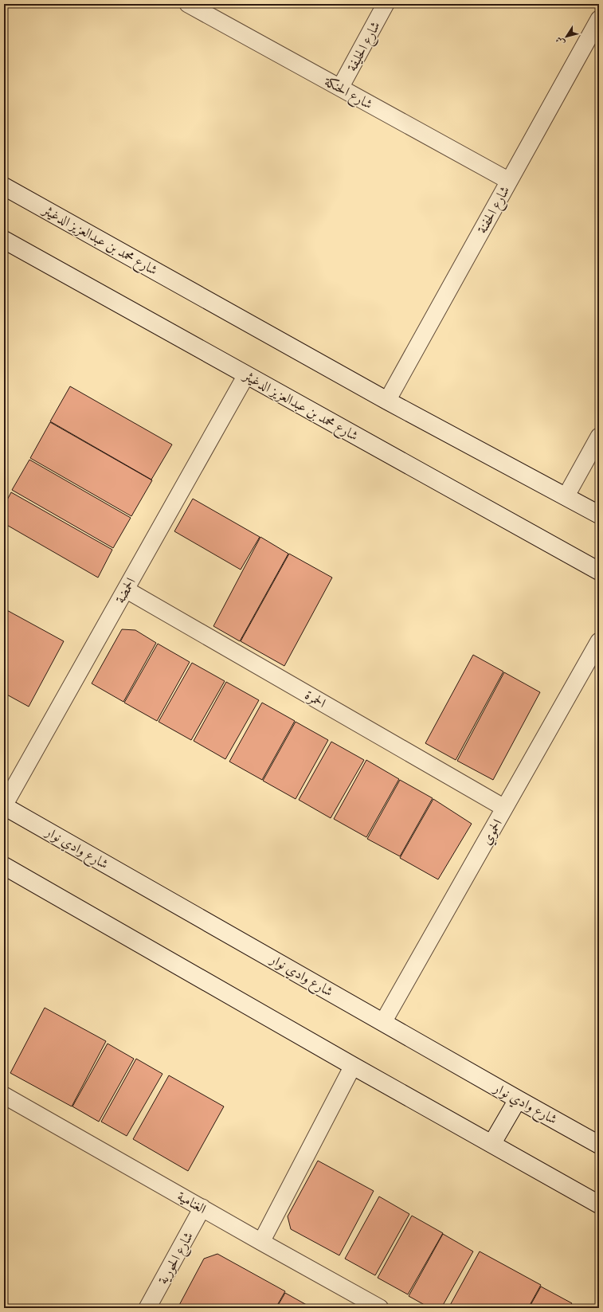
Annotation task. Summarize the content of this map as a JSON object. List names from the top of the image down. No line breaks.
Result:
{"streets":{"street":["شارع الحليفة","شارع الحنكة","شارع الحفنة","شارع محمد بن عبدالعزيز الدغيثر","الحمضة","الحمرة","الحموي","شارع وادي نوار","الغنامية","شارع الحورية"]},"crossings":[["شارع الحليفة","شارع الحنكة"],["شارع الحنكة","شارع الحفنة"],["شارع الحفنة","شارع محمد بن عبدالعزيز الدغيثر"],["شارع محمد بن عبدالعزيز الدغيثر","الحمضة"],["الحمضة","الحمرة"],["الحمضة","شارع وادي نوار"],["الحمرة","الحموي"],["الحموي","شارع وادي نوار"],["الغنامية","شارع الحورية"]],"north":"bottom left"}
